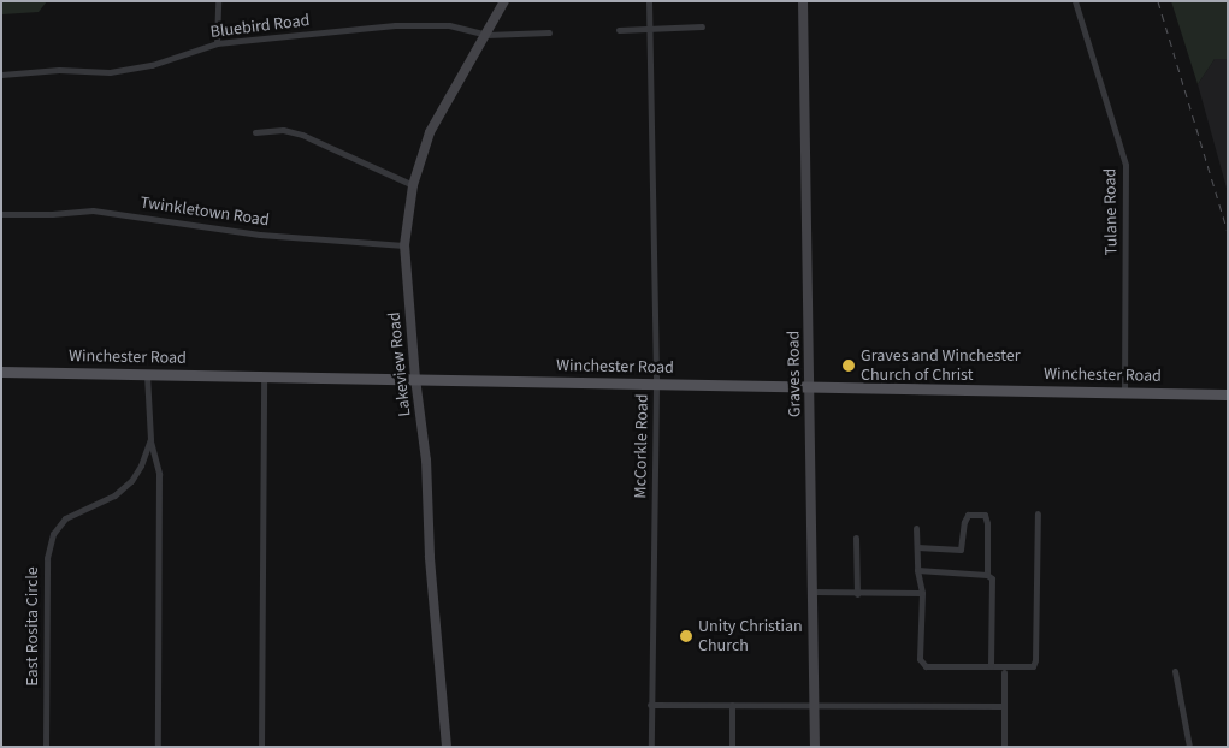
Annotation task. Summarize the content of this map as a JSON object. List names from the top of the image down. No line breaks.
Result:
{"streets":{"main road":["Winchester Road"],"street":["Bluebird Road","Twinkletown Road","Tulane Road","Lakeview Road","Graves Road","McCorkle Road","East Rosita Circle"]},"crossings":[["Bluebird Road","Lakeview Road"],["Twinkletown Road","Lakeview Road"],["Tulane Road","Winchester Road"],["Winchester Road","Lakeview Road"],["Winchester Road","Graves Road"],["Winchester Road","McCorkle Road"],["Winchester Road","East Rosita Circle"]],"places":["Graves and Winchester Church of Christ","Unity Christian Church"]}
